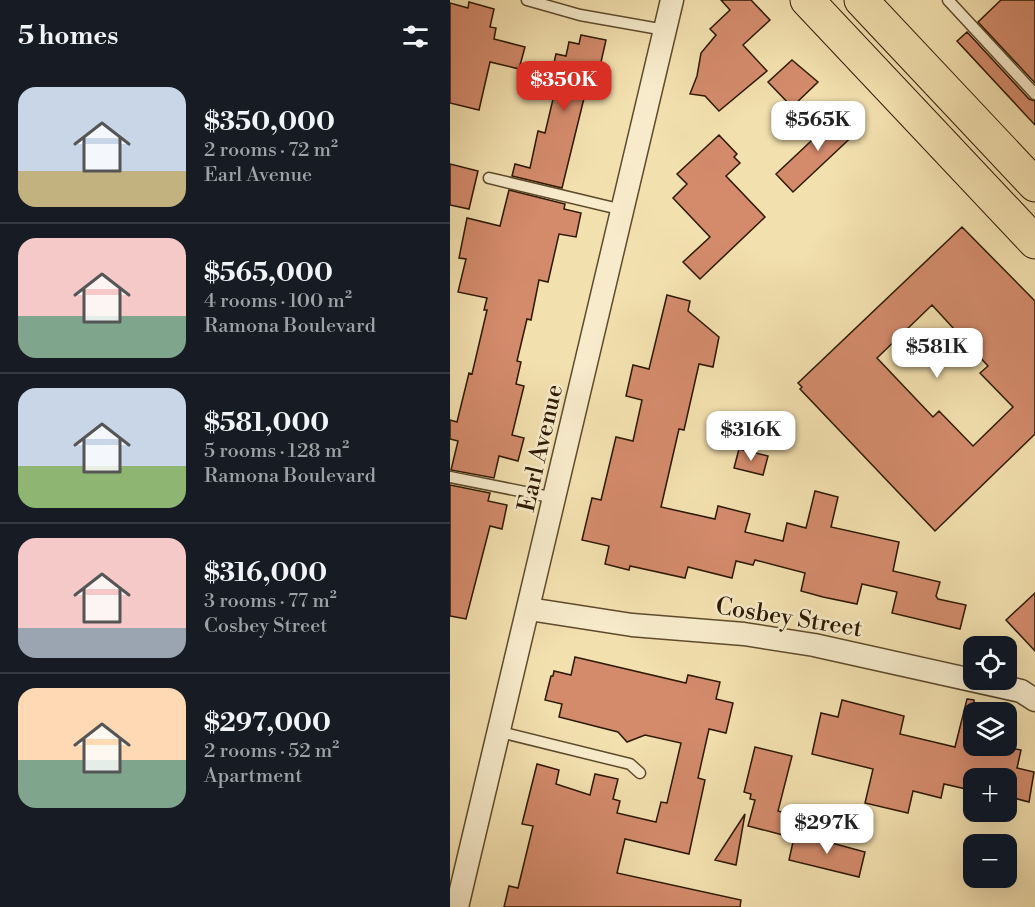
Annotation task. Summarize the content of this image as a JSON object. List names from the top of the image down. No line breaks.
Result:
{"streets":{"street":["Earl Avenue","Cosbey Street"]},"crossings":[["Earl Avenue","Cosbey Street"]],"page":{"heading":"5 homes","price":["$350K","$565K","$581K","$316K","$297K"],"list":[{"name":"$350,000","note":"2 rooms · 72 m² · Earl Avenue"},{"name":"$565,000","note":"4 rooms · 100 m² · Ramona Boulevard"},{"name":"$581,000","note":"5 rooms · 128 m² · Ramona Boulevard"},{"name":"$316,000","note":"3 rooms · 77 m² · Cosbey Street"},{"name":"$297,000","note":"2 rooms · 52 m² · Apartment"}],"map_buttons":["+","−"]}}
